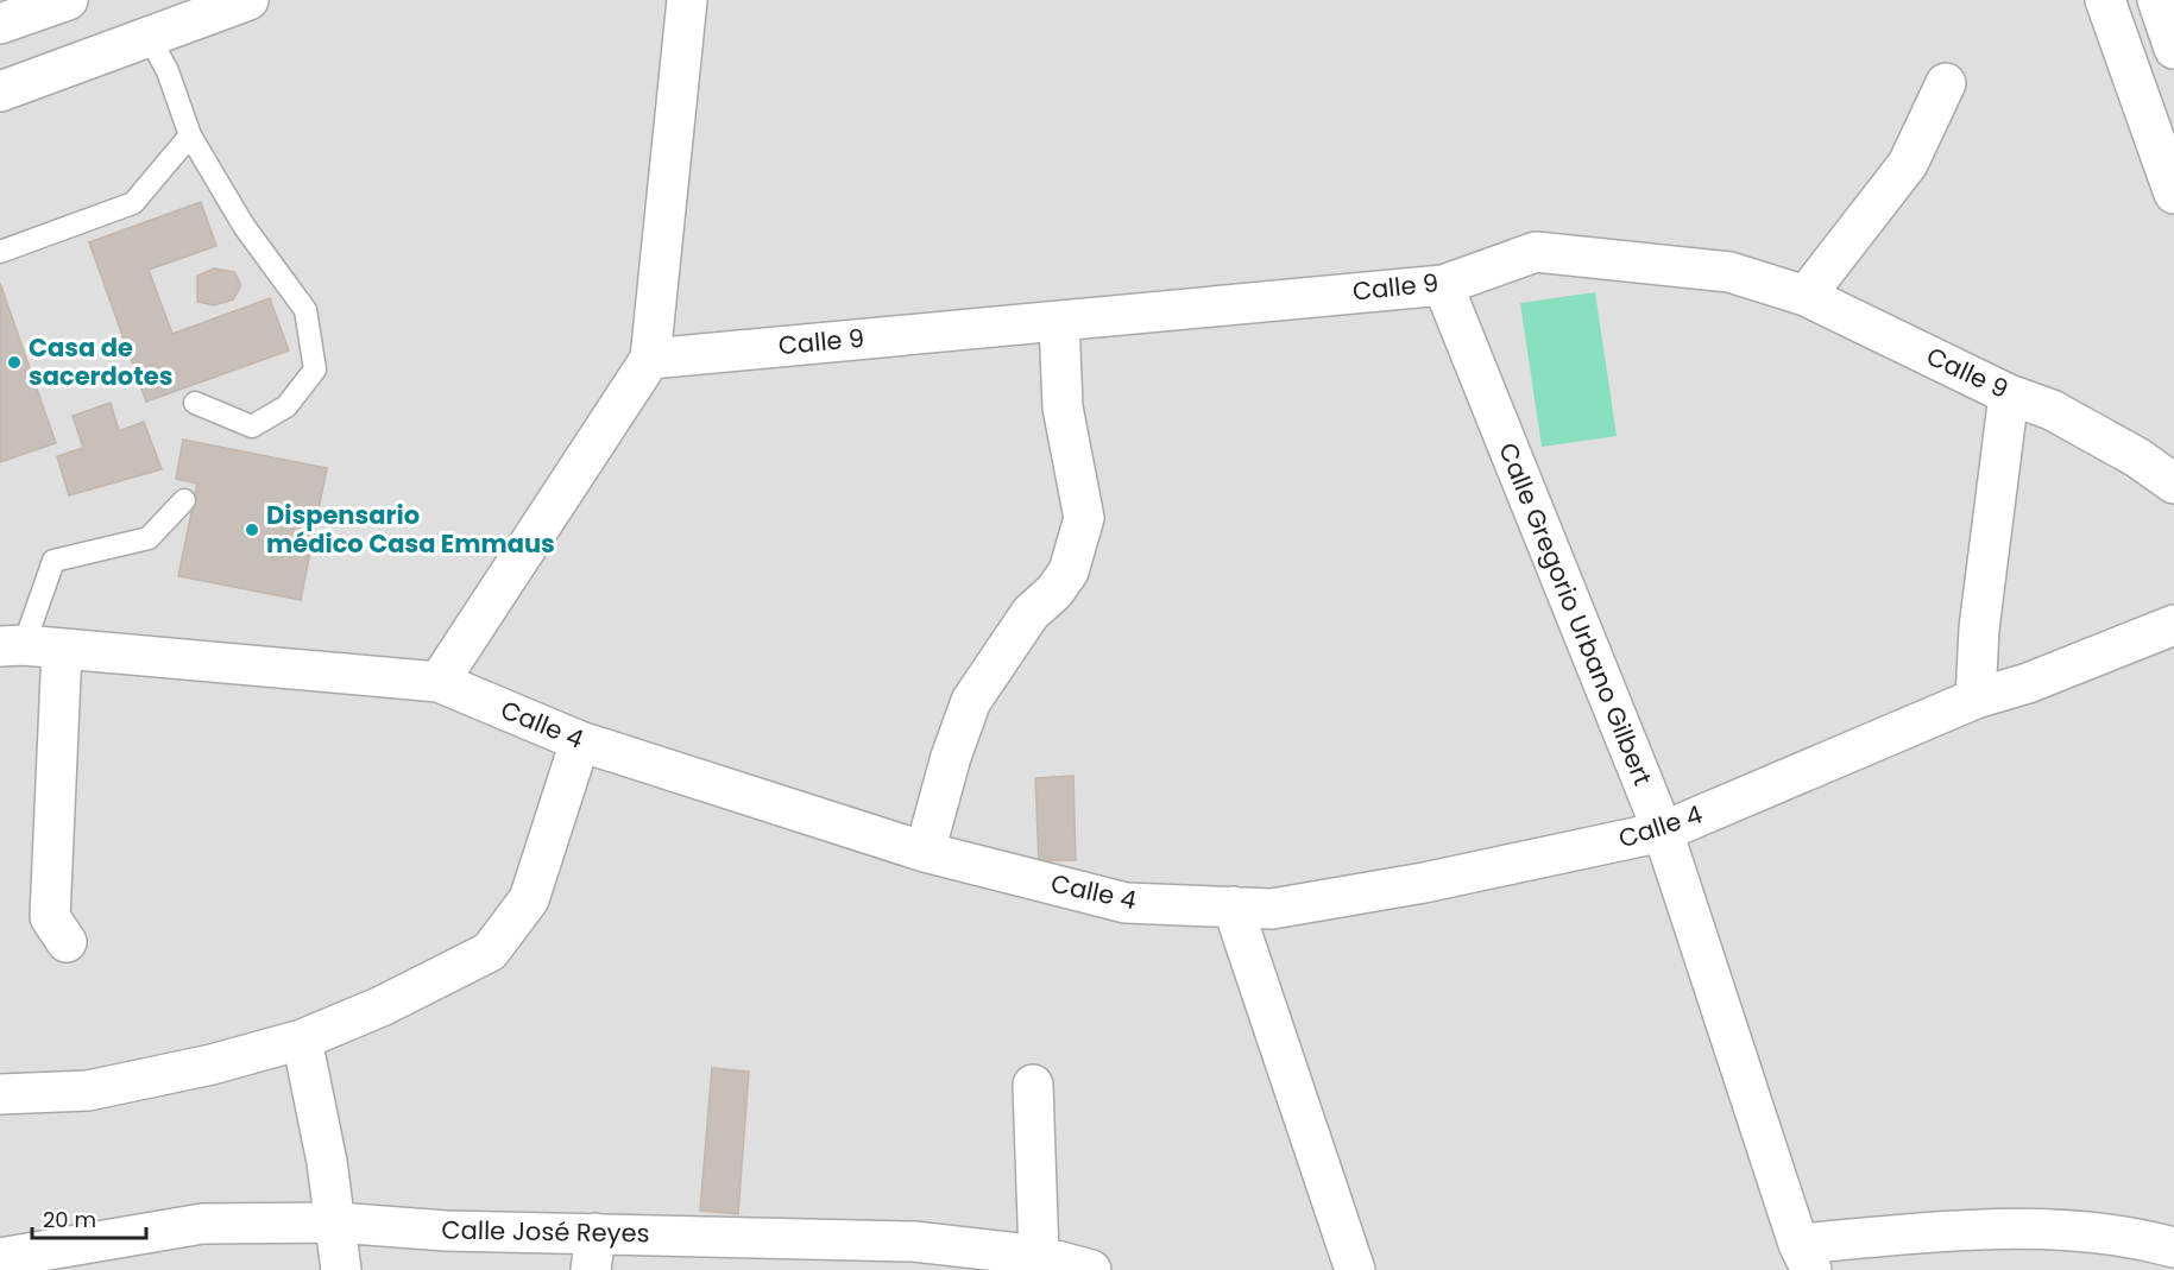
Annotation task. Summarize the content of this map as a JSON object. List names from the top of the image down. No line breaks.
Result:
{"streets":{"street":["Calle 9","Calle Gregorio Urbano Gilbert","Calle 4","Calle José Reyes"]},"crossings":[["Calle 9","Calle Gregorio Urbano Gilbert"],["Calle Gregorio Urbano Gilbert","Calle 4"]],"places":["Casa de sacerdotes","Dispensario médico Casa Emmaus"],"scale_bar":"20 m"}
